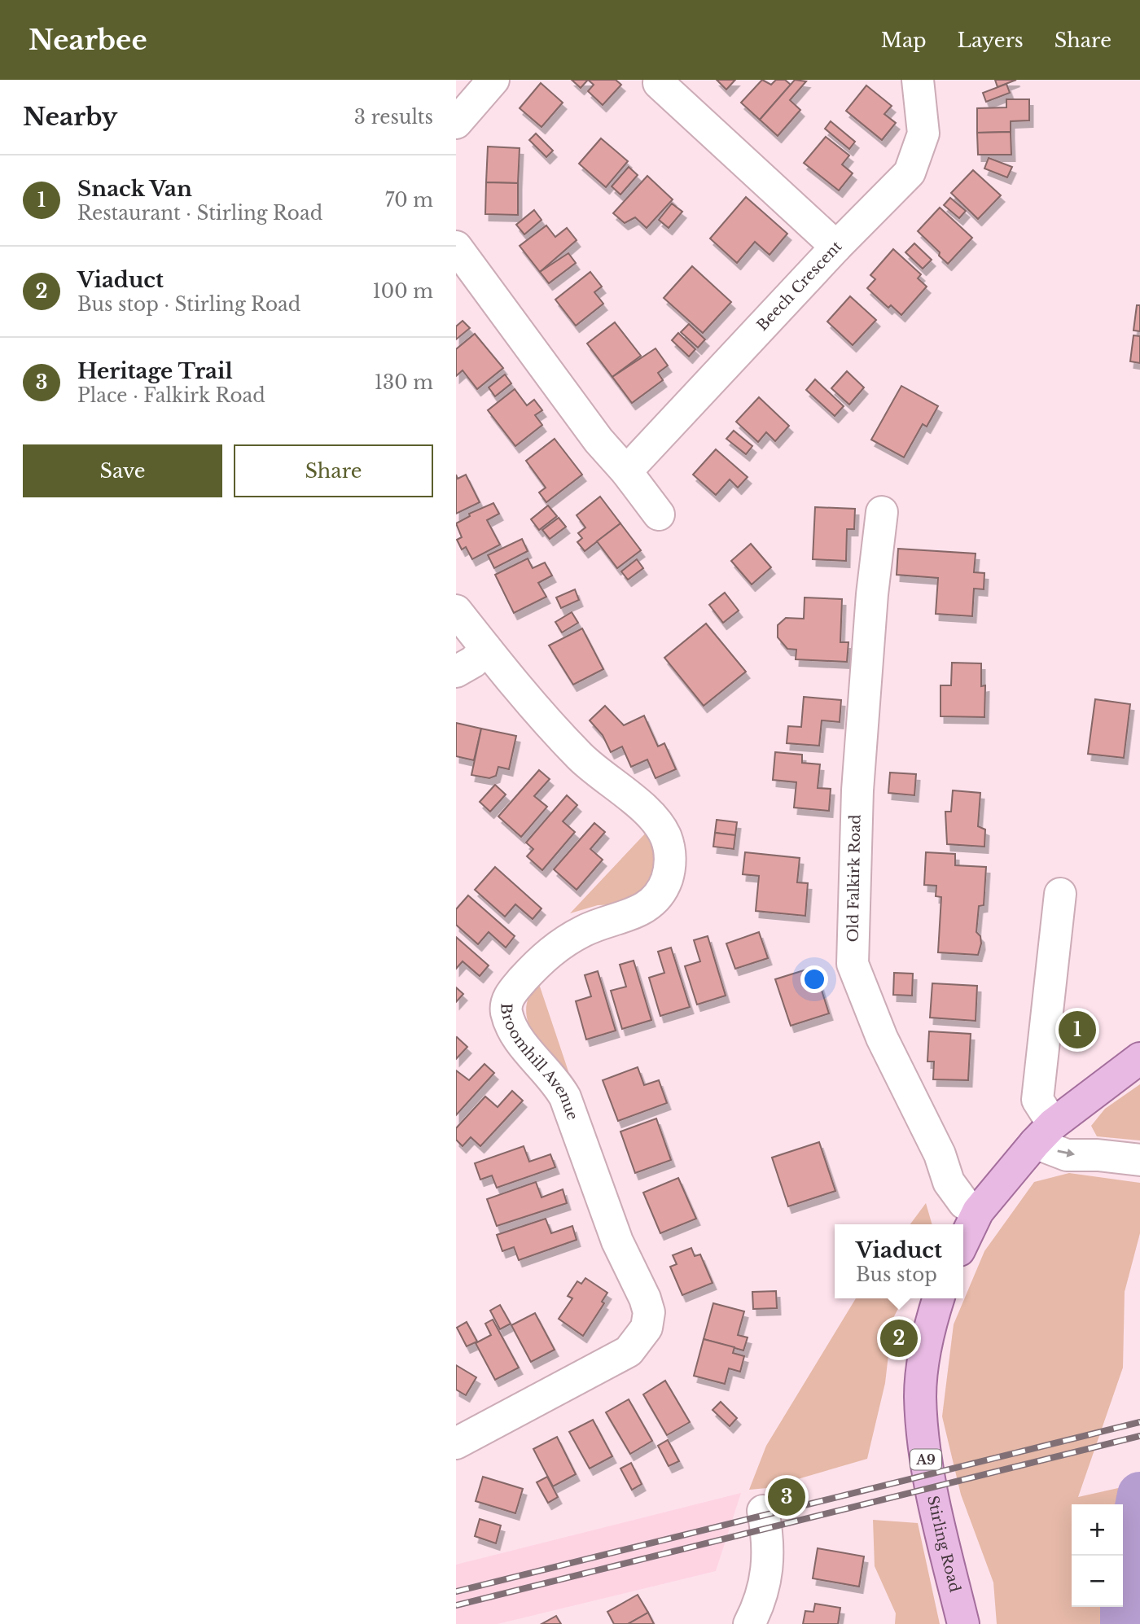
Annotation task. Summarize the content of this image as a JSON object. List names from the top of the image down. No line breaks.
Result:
{"streets":{"main road":["A9","Stirling Road"],"street":["Beech Crescent","Old Falkirk Road","Broomhill Avenue"]},"page":{"header":"Nearbee","nav":["Map","Layers","Share"],"heading":["Nearby","3 results"],"list":[{"mark":"1","name":"Snack Van","note":"Restaurant · Stirling Road","value":"70 m"},{"mark":"2","name":"Viaduct","note":"Bus stop · Stirling Road","value":"100 m"},{"mark":"3","name":"Heritage Trail","note":"Place · Falkirk Road","value":"130 m"}],"buttons":["Save","Share"],"pins":["1","2","3"],"popup":["Viaduct","Bus stop"],"map_buttons":["+","−"]}}
